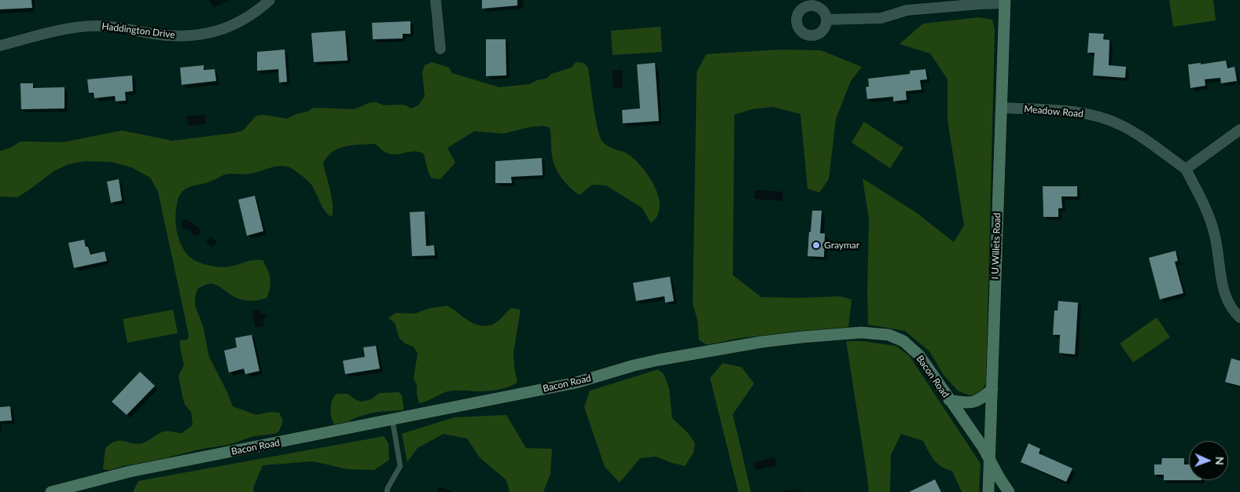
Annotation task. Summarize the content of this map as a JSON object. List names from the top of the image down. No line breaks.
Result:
{"streets":{"street":["Haddington Drive","Meadow Road","I U Willets Road","Bacon Road"]},"crossings":[["Meadow Road","I U Willets Road"],["I U Willets Road","Bacon Road"]],"places":["Graymar"],"north":"right"}
